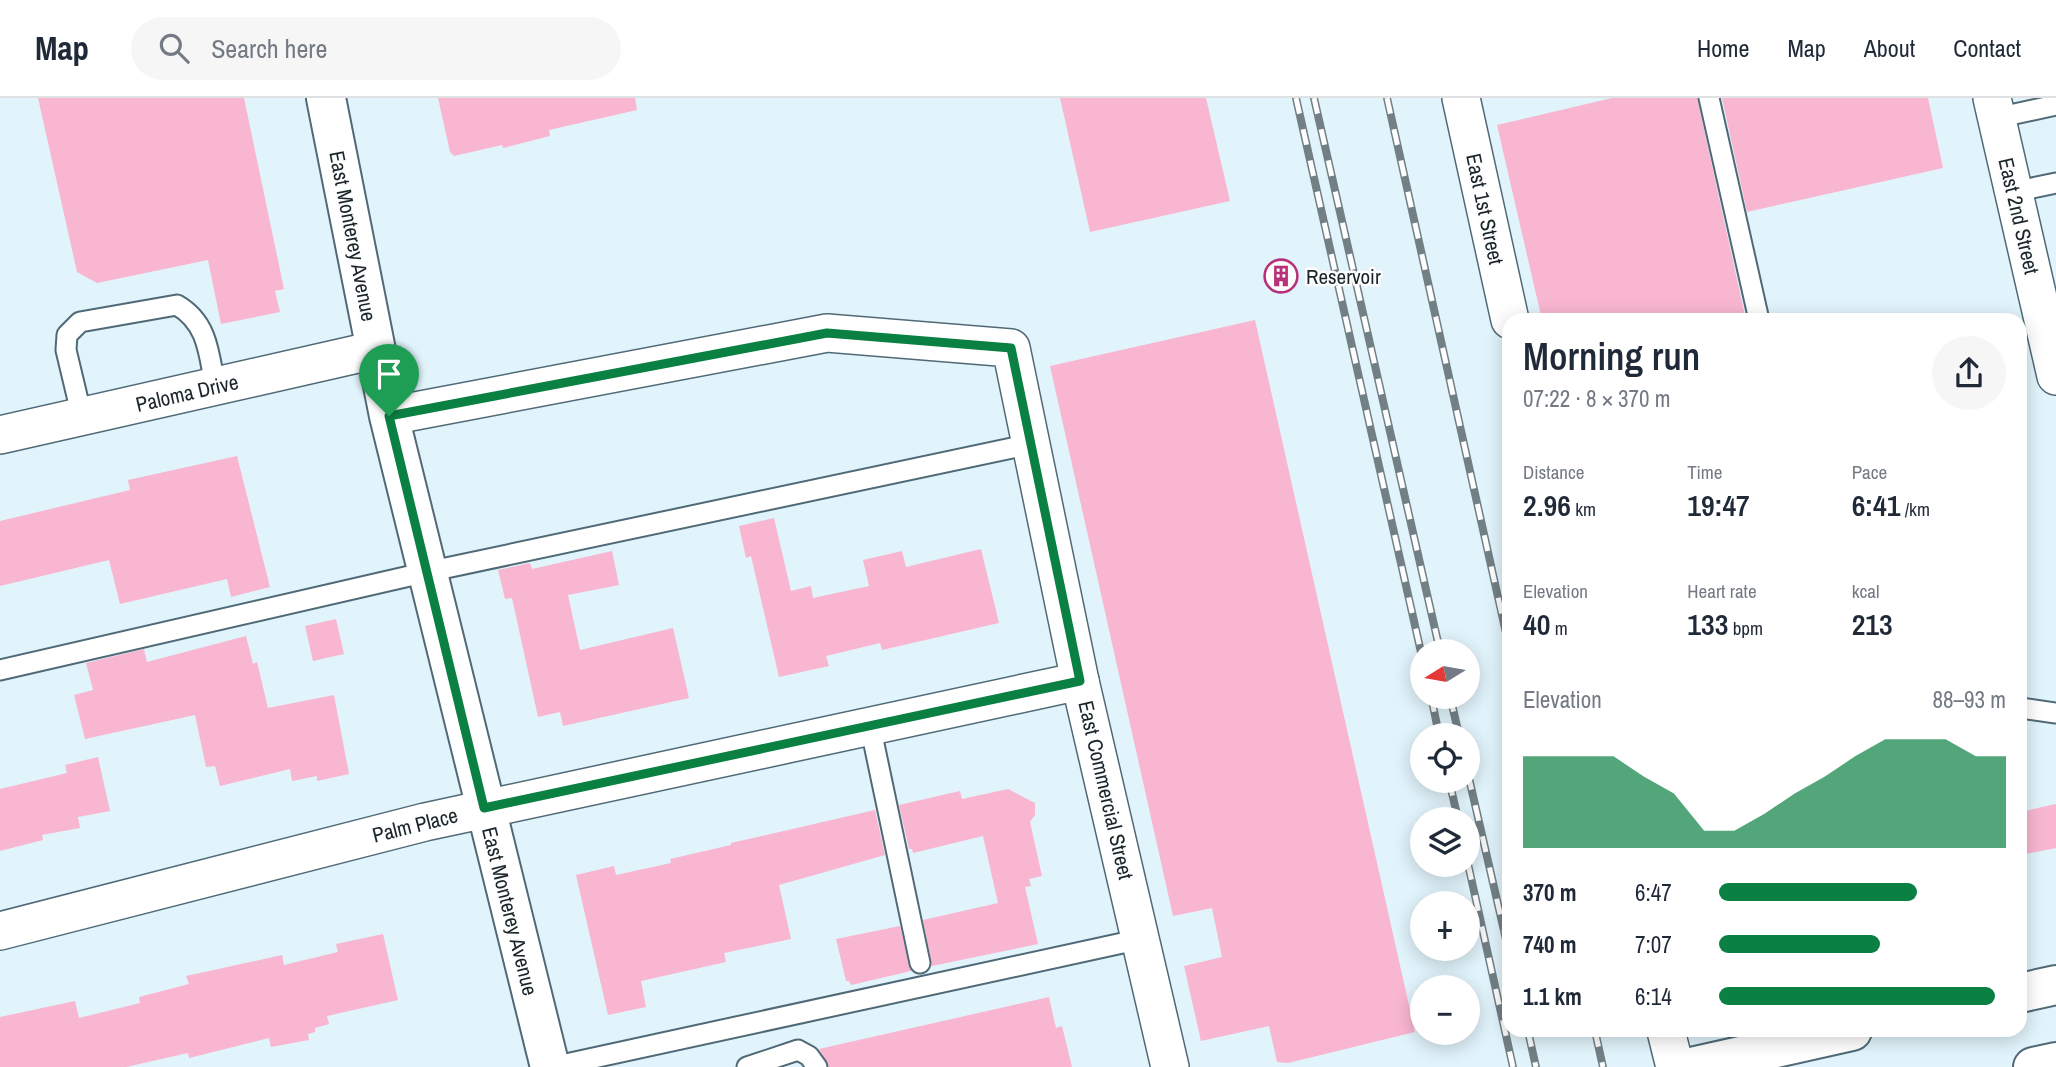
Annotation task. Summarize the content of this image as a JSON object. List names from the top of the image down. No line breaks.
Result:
{"streets":{"street":["East 1st Street","East 2nd Street","East Monterey Avenue","Paloma Drive","East Commercial Street","Palm Place"]},"crossings":[["East Monterey Avenue","Paloma Drive"],["East Monterey Avenue","East Commercial Street"],["East Monterey Avenue","Palm Place"],["East Commercial Street","Palm Place"]],"places":{"building":["Reservoir"]},"north":"left","page":{"header":"Map","search":"Search here","nav":["Home","Map","About","Contact"],"heading":["Morning run","07:22 · 8 × 370 m"],"stats":[["Distance","2.96 km"],["Time","19:47"],["Pace","6:41 /km"],["Elevation","40 m"],["Heart rate","133 bpm"],["kcal","213"]],"map_buttons":["+","−"],"chart":["Elevation","88–93 m"],"list":[{"name":"370 m","note":"6:47"},{"name":"740 m","note":"7:07"},{"name":"1.1 km","note":"6:14"}]}}
